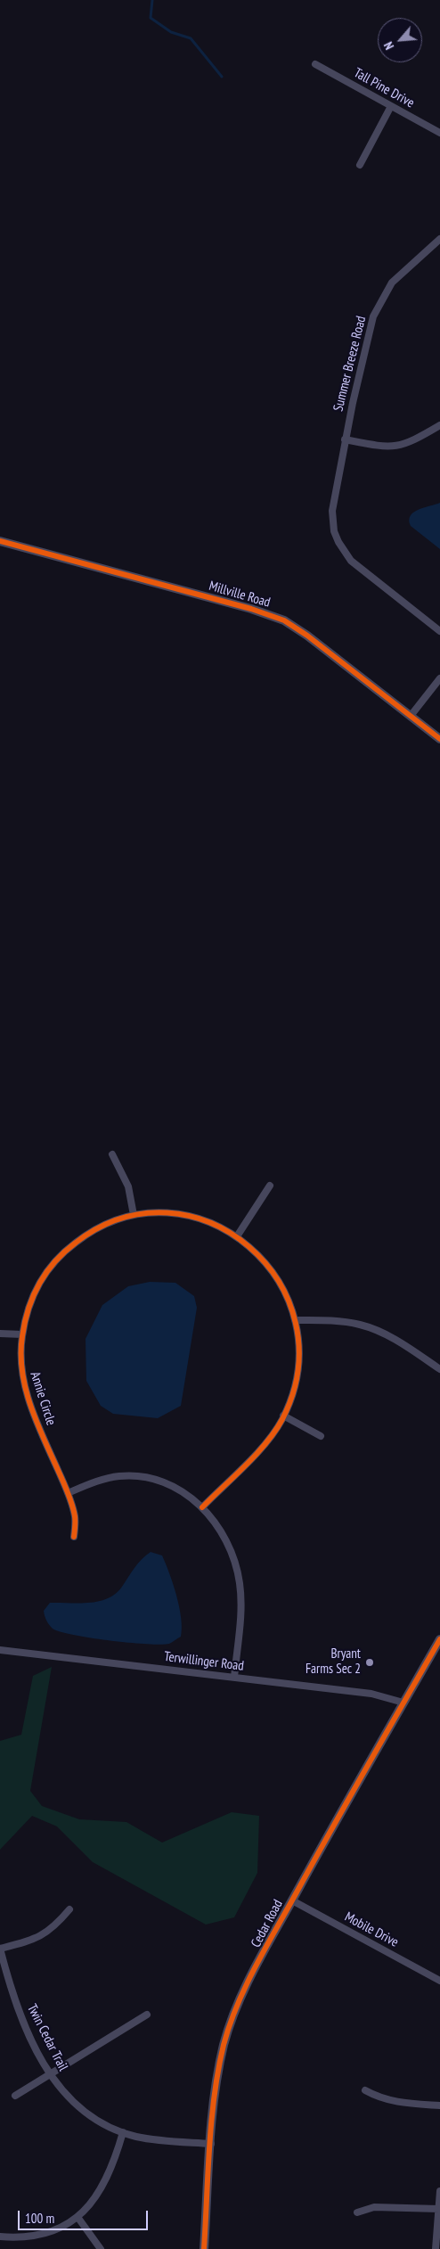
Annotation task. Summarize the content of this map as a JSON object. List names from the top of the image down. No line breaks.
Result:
{"streets":{"street":["Tall Pine Drive","Summer Breeze Road","Millville Road","Annie Circle","Terwillinger Road","Cedar Road","Mobile Drive","Twin Cedar Trail"]},"crossings":[["Terwillinger Road","Cedar Road"],["Cedar Road","Mobile Drive"],["Cedar Road","Twin Cedar Trail"]],"places":["Bryant Farms Sec 2"],"scale_bar":"100 m","north":"bottom left"}
